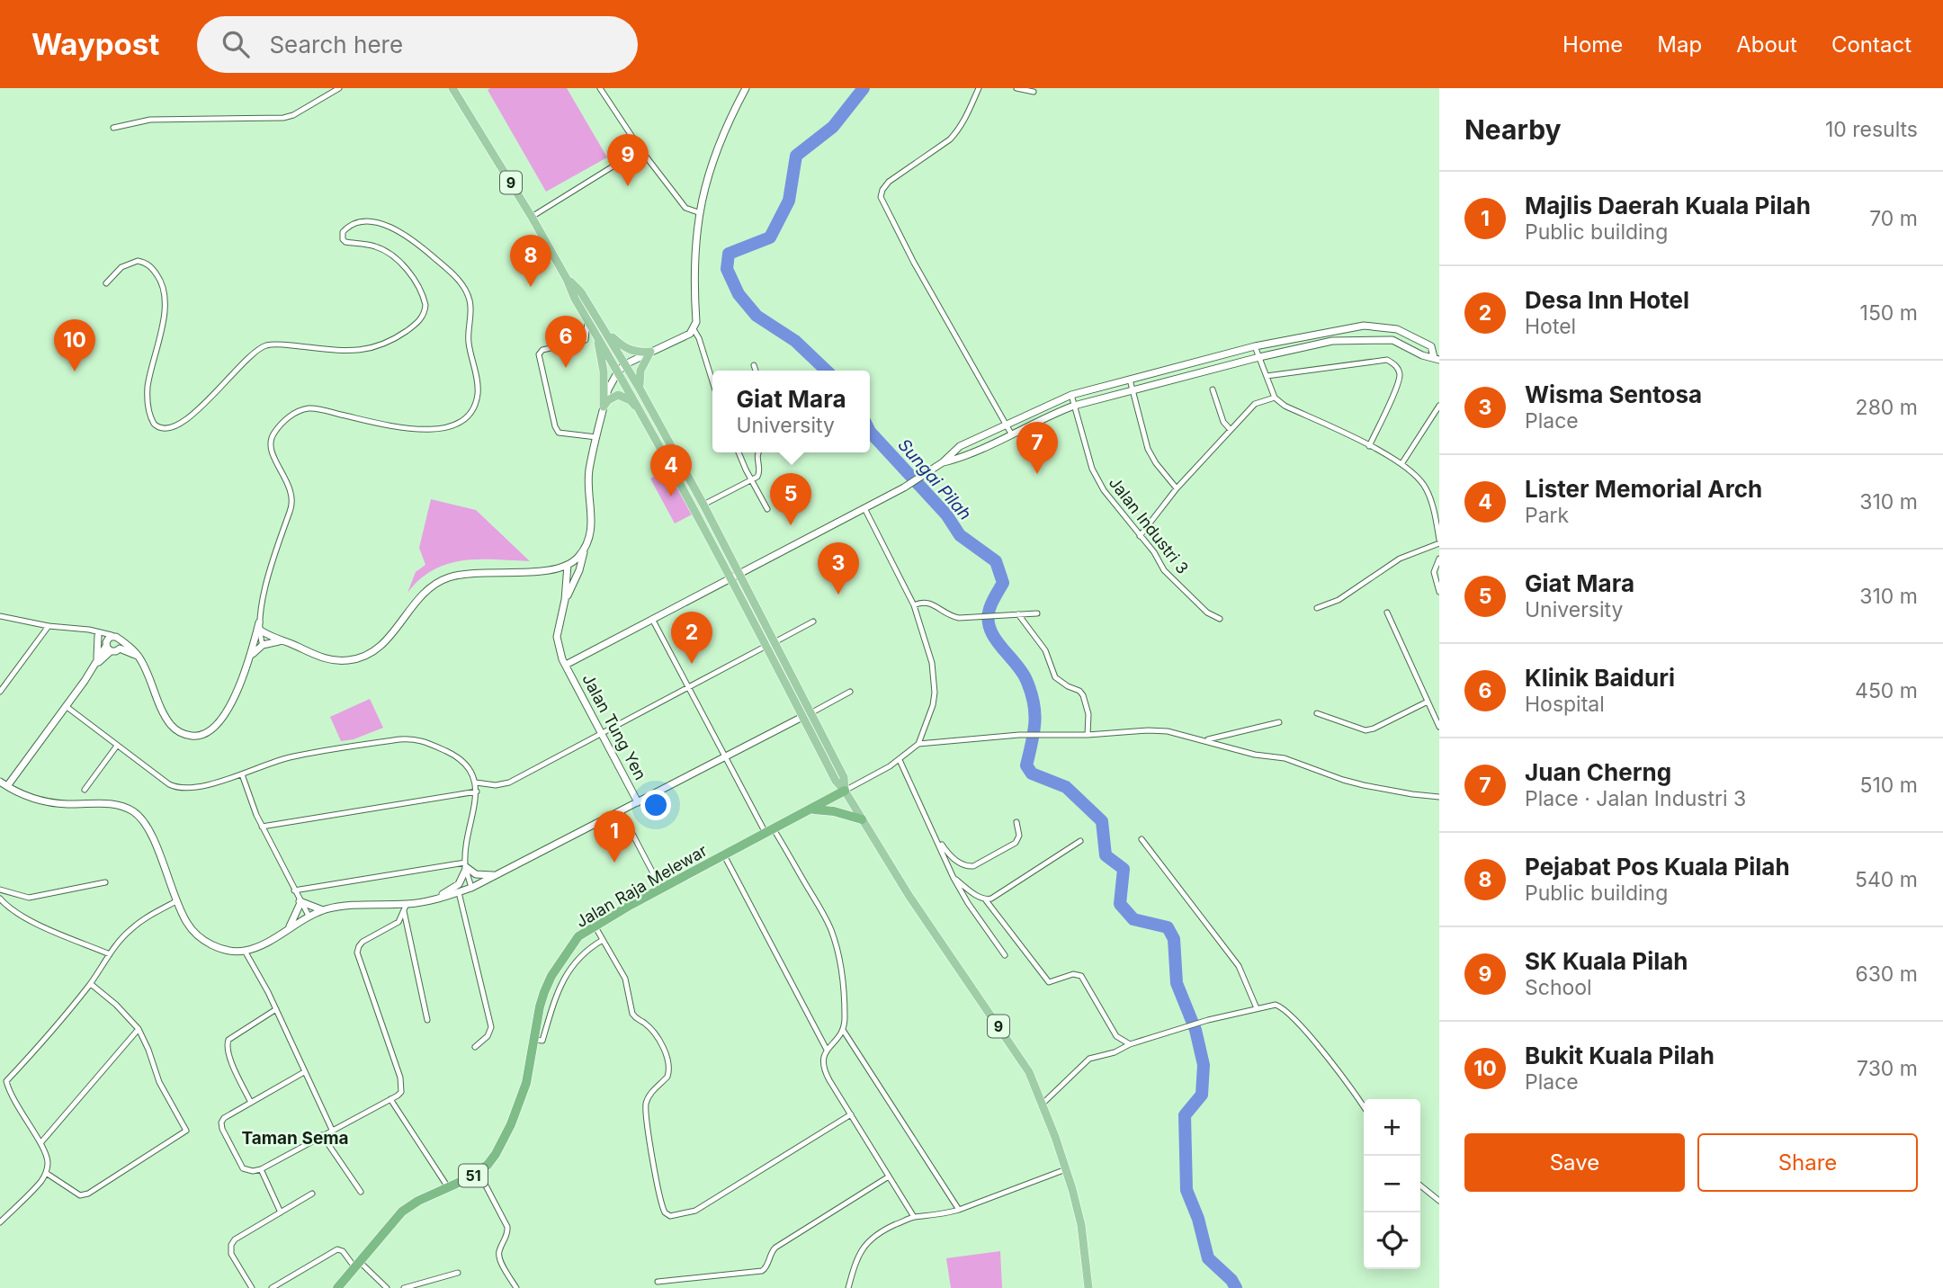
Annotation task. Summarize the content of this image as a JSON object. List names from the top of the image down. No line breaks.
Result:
{"streets":{"highway":["Jalan Raja Melewar","51"],"main road":["9"],"street":["Jalan Industri 3","Jalan Tung Yen"]},"crossings":[["9","Jalan Raja Melewar"]],"districts":["Taman Sema"],"water":["Sungai Pilah"],"page":{"header":"Waypost","search":"Search here","nav":["Home","Map","About","Contact"],"heading":["Nearby","10 results"],"pins":["9","8","6","10","7","4","5","3","2","1"],"list":[{"mark":"1","name":"Majlis Daerah Kuala Pilah","note":"Public building","value":"70 m"},{"mark":"2","name":"Desa Inn Hotel","note":"Hotel","value":"150 m"},{"mark":"3","name":"Wisma Sentosa","note":"Place","value":"280 m"},{"mark":"4","name":"Lister Memorial Arch","note":"Park","value":"310 m"},{"mark":"5","name":"Giat Mara","note":"University","value":"310 m"},{"mark":"6","name":"Klinik Baiduri","note":"Hospital","value":"450 m"},{"mark":"7","name":"Juan Cherng","note":"Place · Jalan Industri 3","value":"510 m"},{"mark":"8","name":"Pejabat Pos Kuala Pilah","note":"Public building","value":"540 m"},{"mark":"9","name":"SK Kuala Pilah","note":"School","value":"630 m"},{"mark":"10","name":"Bukit Kuala Pilah","note":"Place","value":"730 m"}],"popup":["Giat Mara","University"],"map_buttons":["+","−"],"buttons":["Save","Share"]}}
